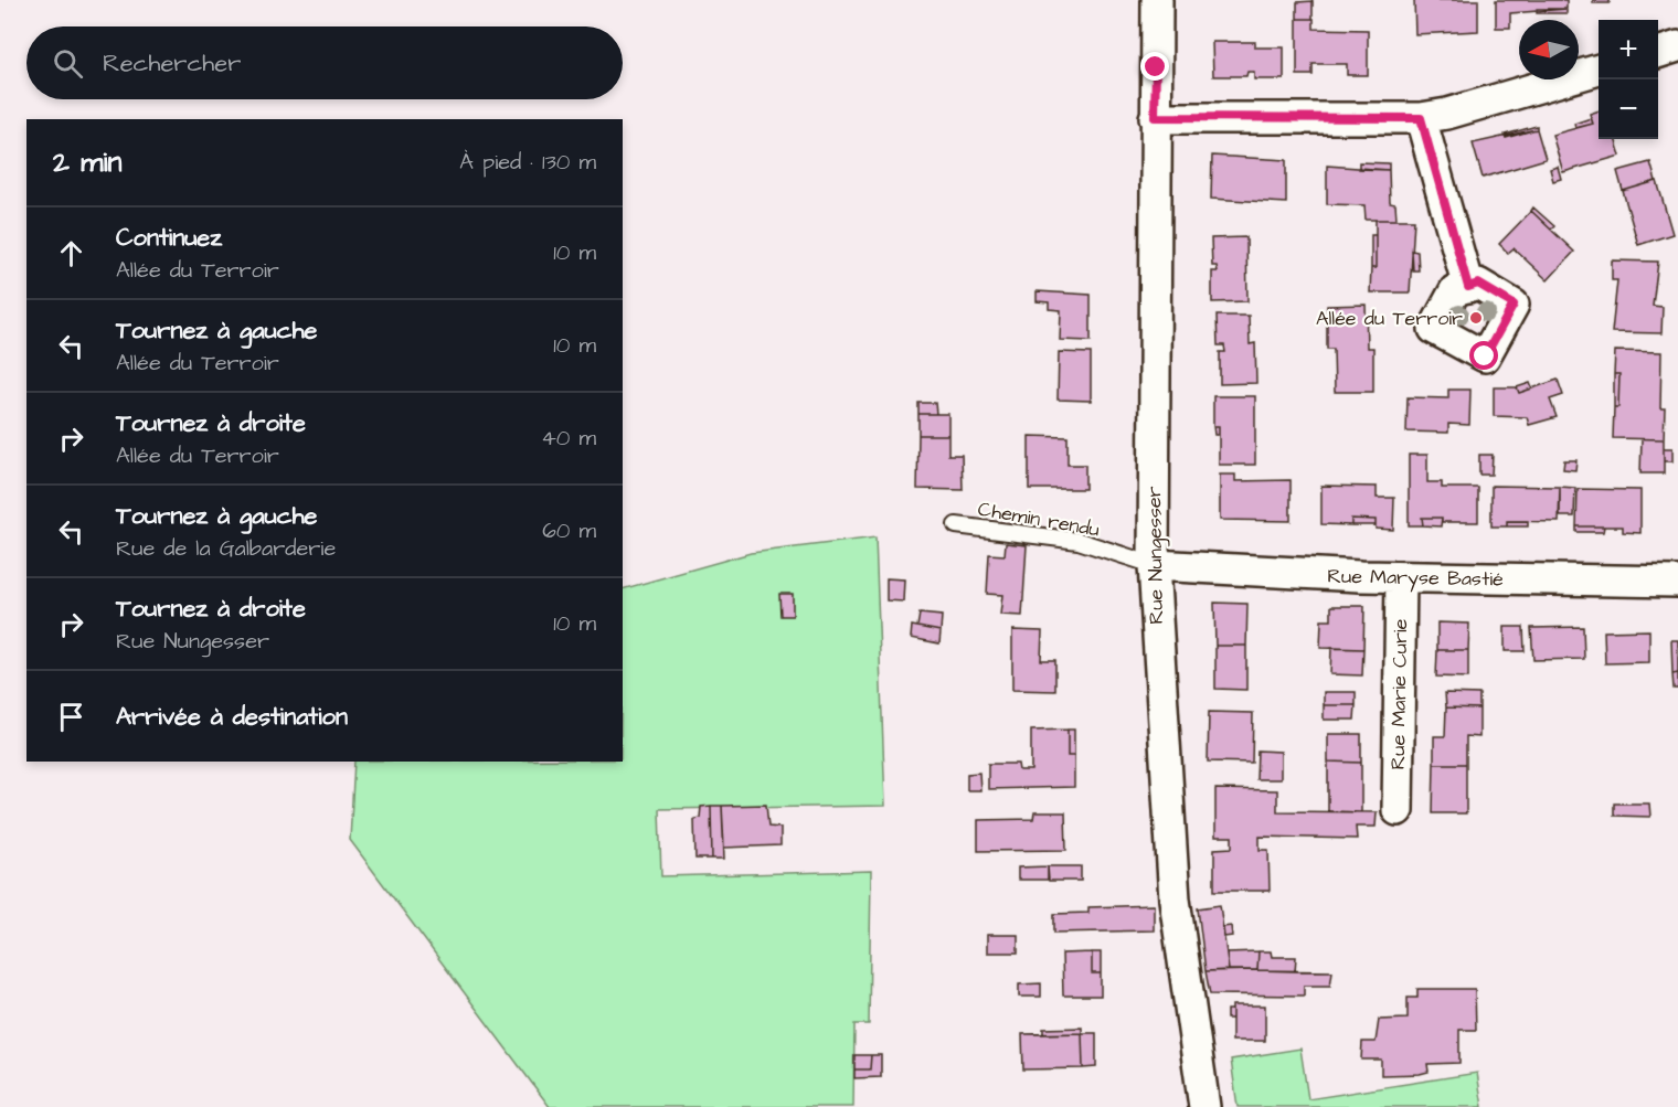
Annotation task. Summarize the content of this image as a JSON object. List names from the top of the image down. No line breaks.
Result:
{"streets":{"street":["Rue Nungesser","Rue Maryse Bastié","Rue Marie Curie"],"lane":["Chemin rendu"]},"crossings":[["Chemin rendu","Rue Nungesser"],["Chemin rendu","Rue Maryse Bastié"],["Rue Nungesser","Rue Maryse Bastié"],["Rue Maryse Bastié","Rue Marie Curie"]],"places":["Allée du Terroir"],"north":"left","page":{"map_buttons":["+","−"],"search":"Rechercher","heading":["2 min","À pied · 130 m"],"list":[["Continuez","Allée du Terroir","10 m"],["Tournez à gauche","Allée du Terroir","10 m"],["Tournez à droite","Allée du Terroir","40 m"],["Tournez à gauche","Rue de la Galbarderie","60 m"],["Tournez à droite","Rue Nungesser","10 m"],"Arrivée à destination"]}}
